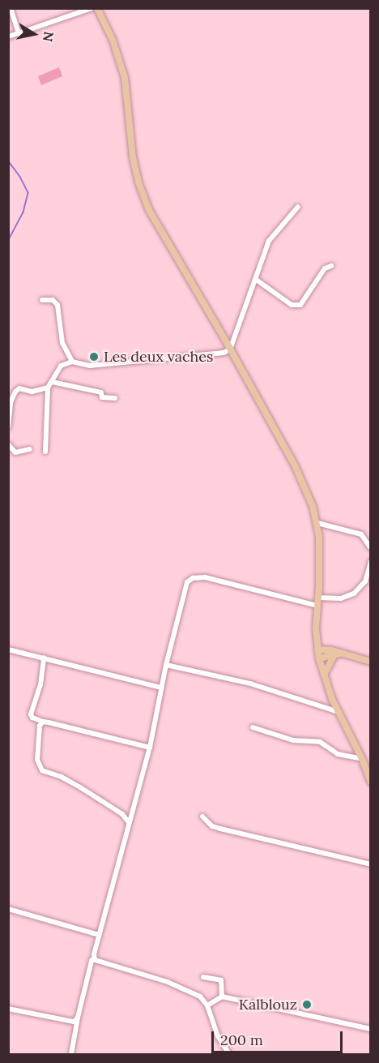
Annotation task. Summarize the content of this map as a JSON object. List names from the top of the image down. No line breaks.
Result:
{"places":["Les deux vaches","Kalblouz"],"scale_bar":"200 m","north":"right"}
